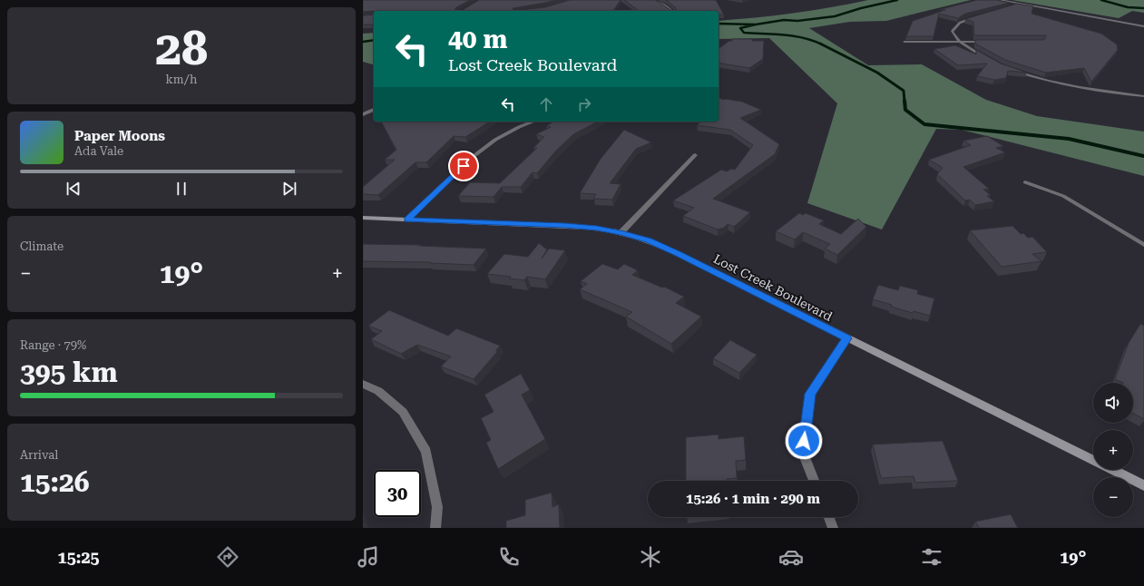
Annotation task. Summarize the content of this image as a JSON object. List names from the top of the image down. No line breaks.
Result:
{"streets":{"street":["Lost Creek Boulevard"]},"page":{"tile":[["28","km/h"],"Climate",["Range · 79%","395 km"],["Arrival","15:26"]],"turn":["40 m","Lost Creek Boulevard"],"song":["Paper Moons","Ada Vale"],"heat":["−","19°","+"],"map_buttons":["+","−"],"limit":"30","trip":"15:26 · 1 min · 290 m","tabs":["15:25","19°"]}}
